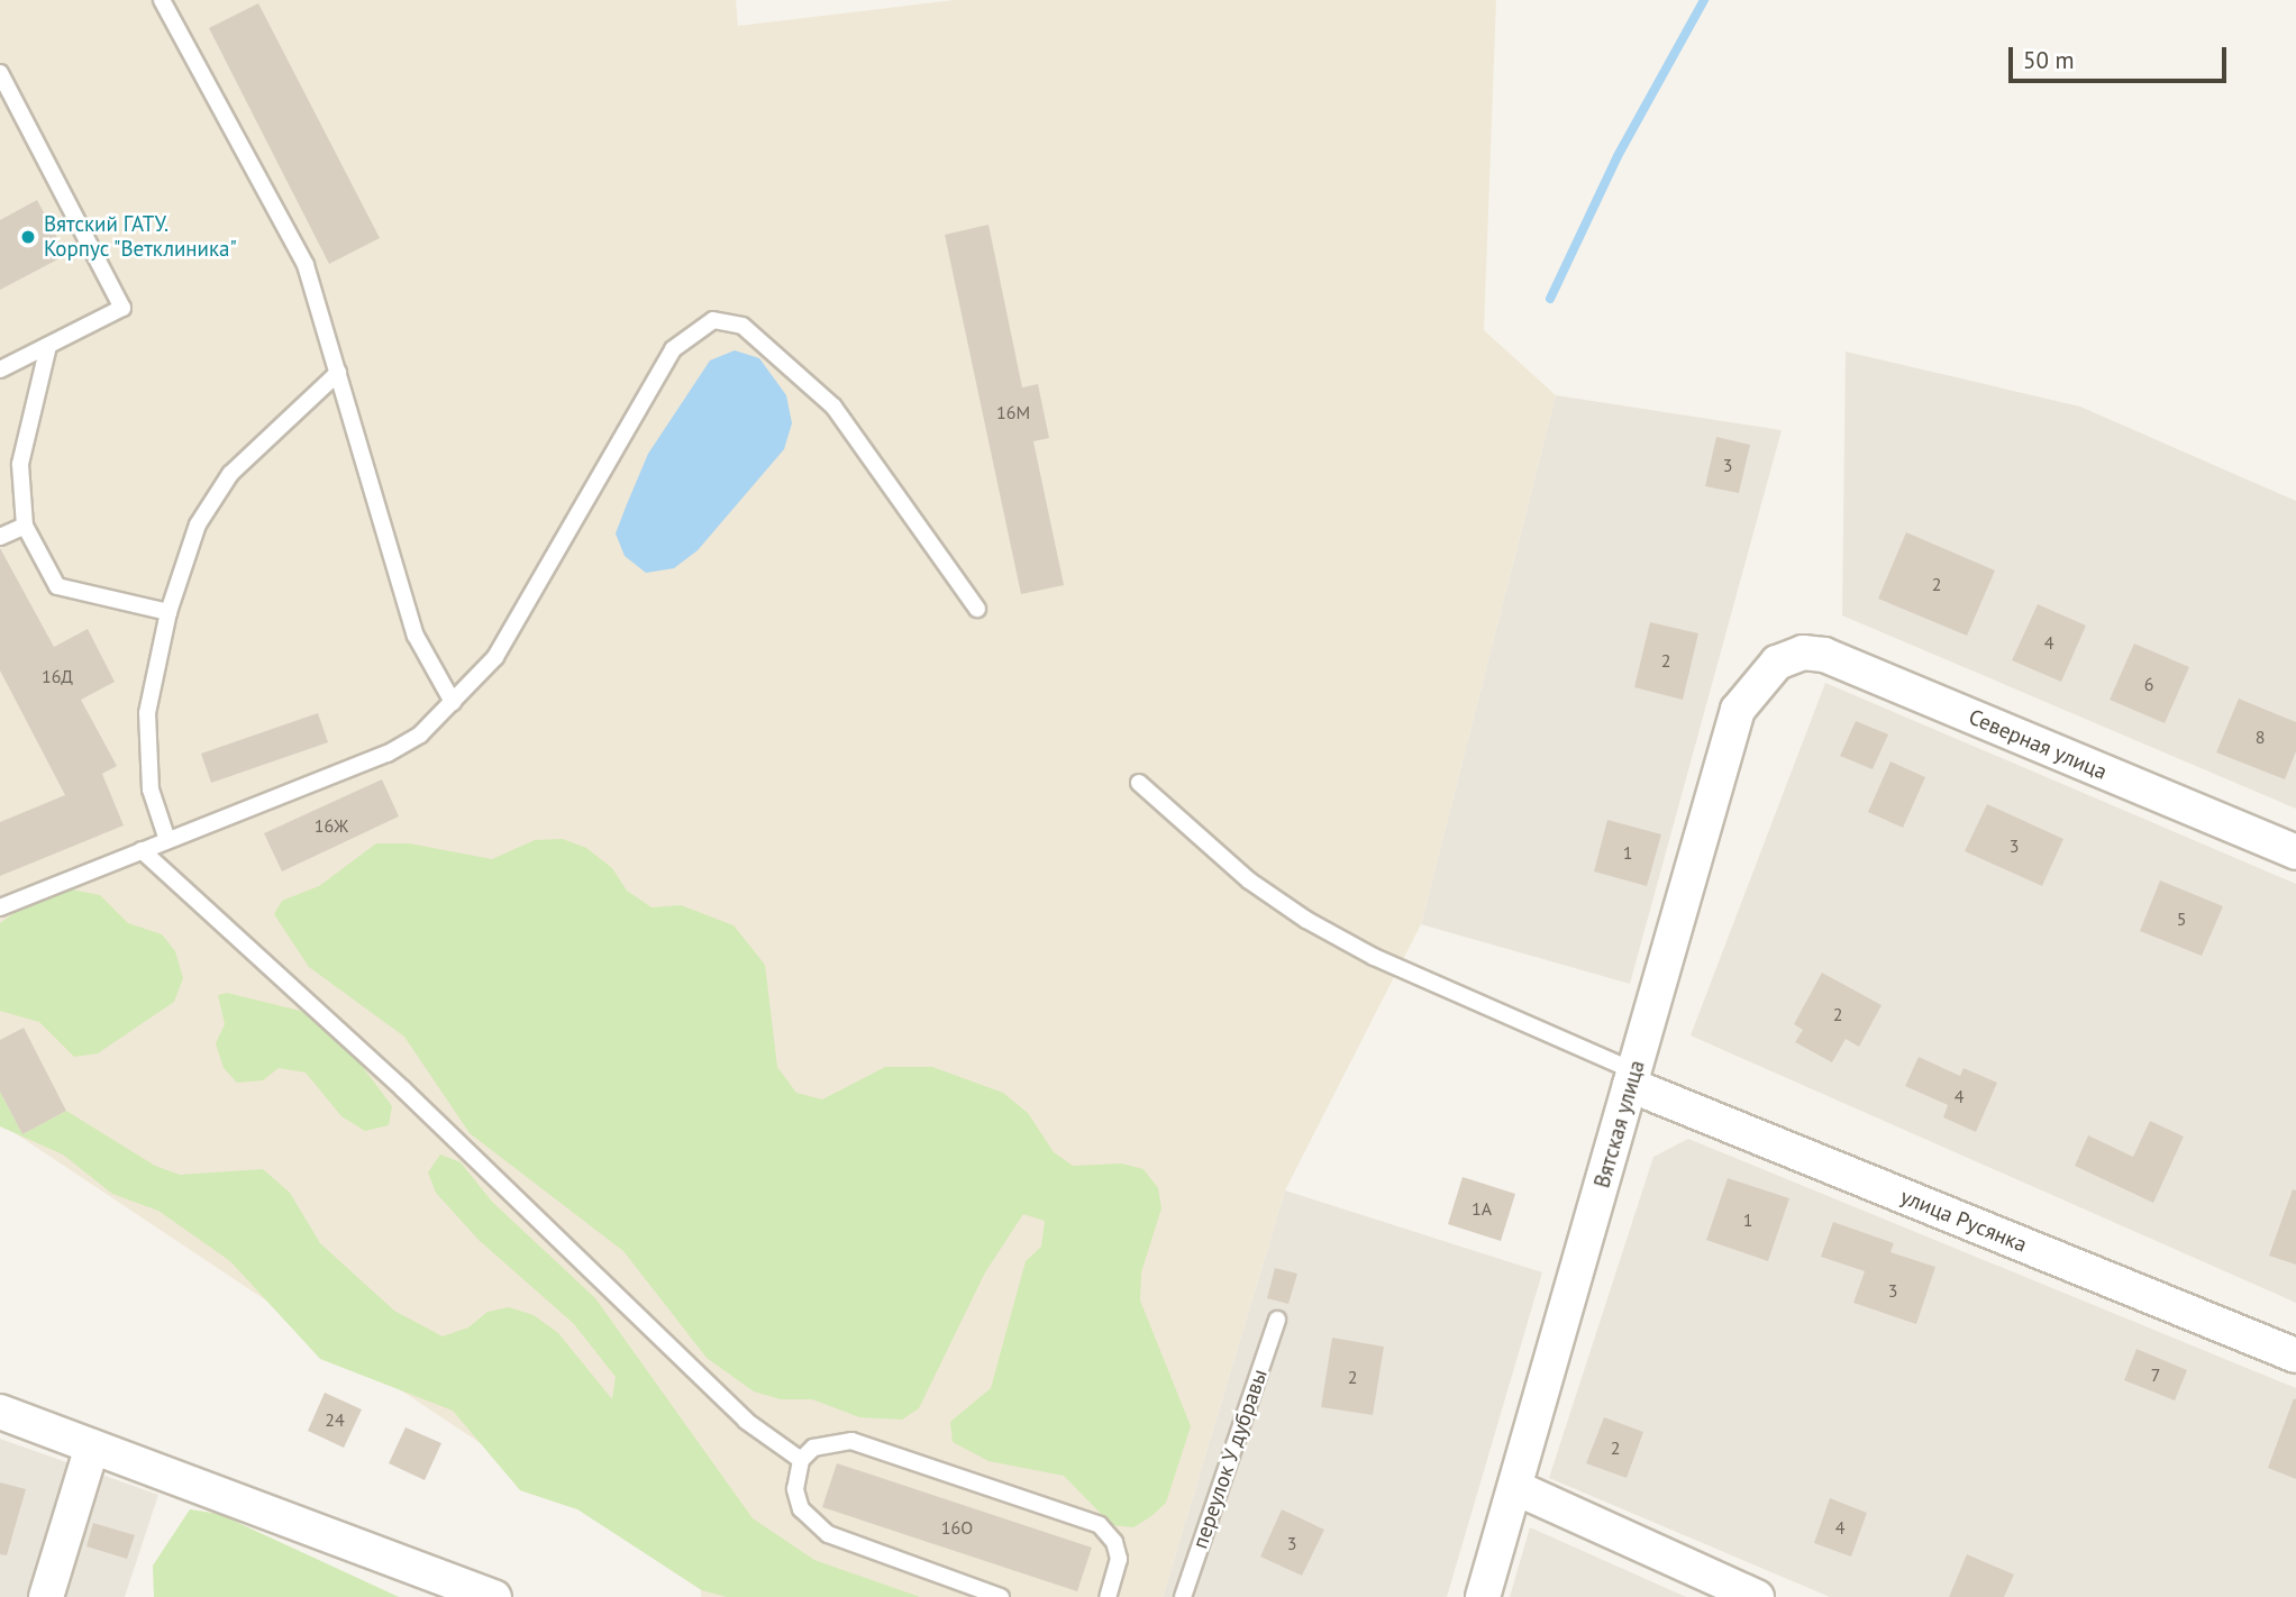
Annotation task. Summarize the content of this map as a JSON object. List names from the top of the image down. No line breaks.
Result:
{"streets":{"street":["Северная улица","Вятская улица","улица Русянка"],"lane":["переулок У дубравы"]},"crossings":[["Северная улица","Вятская улица"],["Вятская улица","улица Русянка"]],"places":["Вятский ГАТУ. Корпус \"Ветклиника\""],"house_numbers":["16М","3","2","4","2","16Д","6","8","16Ж","3","1","5","2","4","1А","1","3","7","2","24","2","16О","4","3"],"scale_bar":"50 m"}
